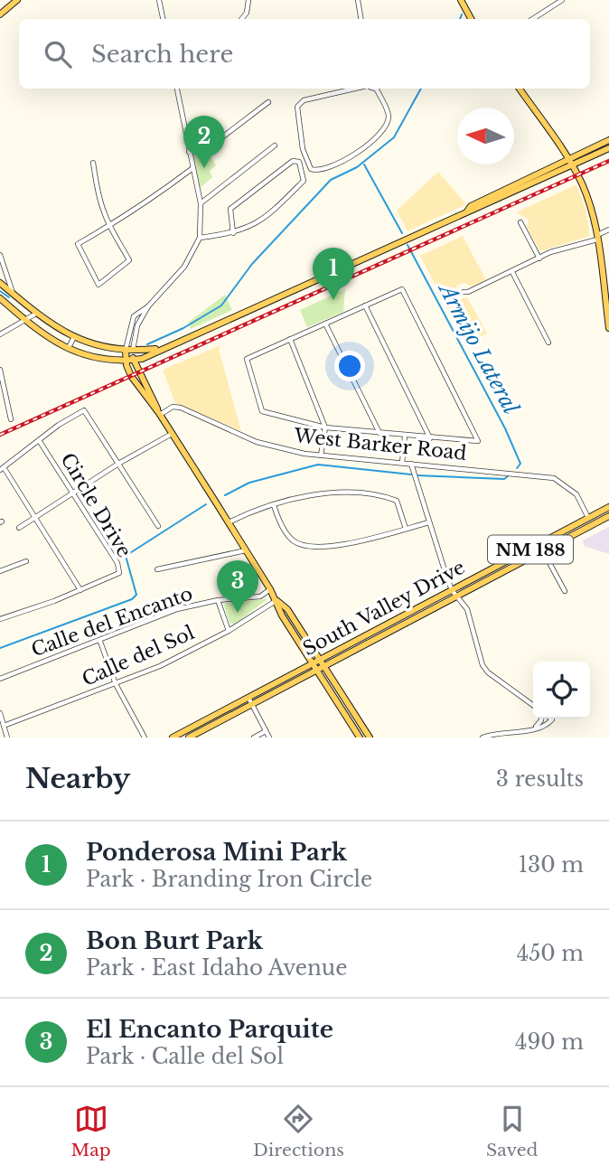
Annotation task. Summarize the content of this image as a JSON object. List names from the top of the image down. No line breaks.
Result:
{"streets":{"main road":["NM 188","South Valley Drive"],"street":["West Barker Road","Circle Drive","Calle del Encanto","Calle del Sol"]},"crossings":[["West Barker Road","South Valley Drive"]],"water":["Armijo Lateral"],"north":"left","page":{"search":"Search here","pins":["2","1","3"],"heading":["Nearby","3 results"],"list":[{"mark":"1","name":"Ponderosa Mini Park","note":"Park · Branding Iron Circle","value":"130 m"},{"mark":"2","name":"Bon Burt Park","note":"Park · East Idaho Avenue","value":"450 m"},{"mark":"3","name":"El Encanto Parquite","note":"Park · Calle del Sol","value":"490 m"}],"nav":["Map","Directions","Saved"]}}
